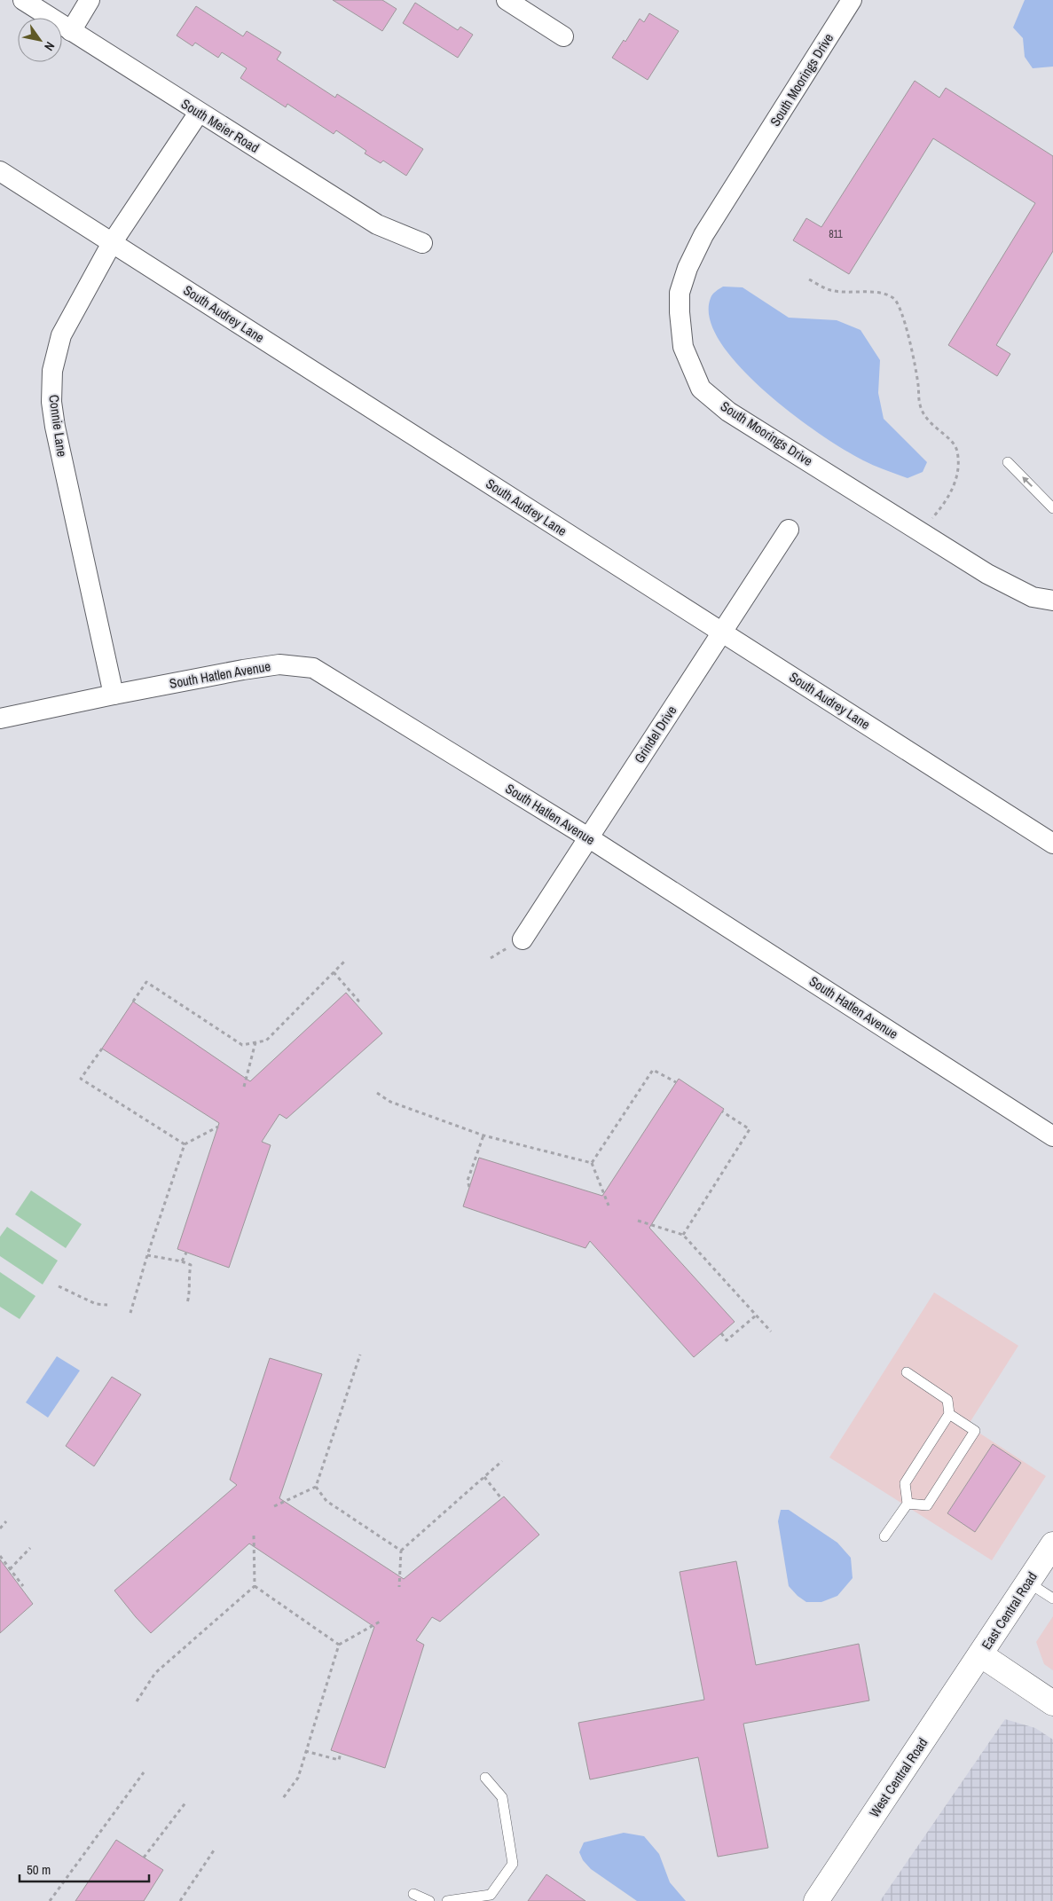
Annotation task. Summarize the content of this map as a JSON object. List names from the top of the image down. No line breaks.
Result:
{"streets":{"main road":["East Central Road","West Central Road"],"street":["South Moorings Drive","South Meier Road","South Audrey Lane","Connie Lane","South Hatlen Avenue","Grindel Drive"]},"crossings":[["South Meier Road","Connie Lane"],["South Audrey Lane","Connie Lane"],["South Audrey Lane","Grindel Drive"],["Connie Lane","South Hatlen Avenue"],["South Hatlen Avenue","Grindel Drive"],["East Central Road","West Central Road"]],"house_numbers":["811"],"scale_bar":"50 m","north":"bottom right"}
